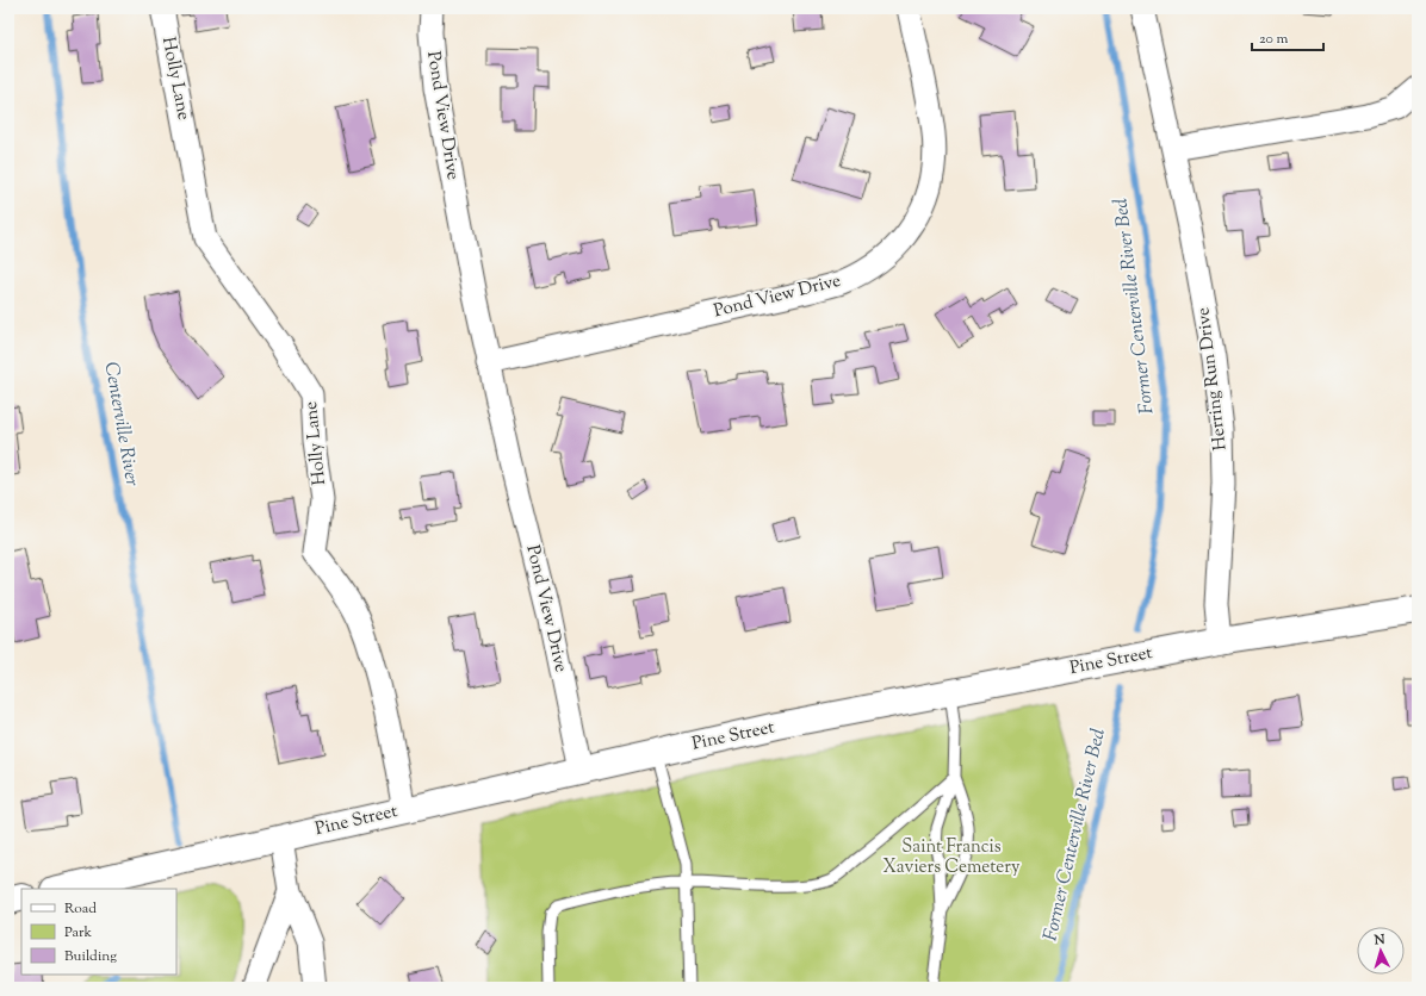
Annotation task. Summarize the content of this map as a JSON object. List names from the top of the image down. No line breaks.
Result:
{"streets":{"main road":["Pine Street"],"street":["Holly Lane","Pond View Drive","Herring Run Drive"]},"crossings":[["Holly Lane","Pine Street"],["Pond View Drive","Pine Street"],["Herring Run Drive","Pine Street"]],"water":["Former Centerville River Bed","Centerville River"],"parks":["Saint Francis Xaviers Cemetery"],"legend":["Road","Park","Building"],"scale_bar":"20 m","north":"top"}
